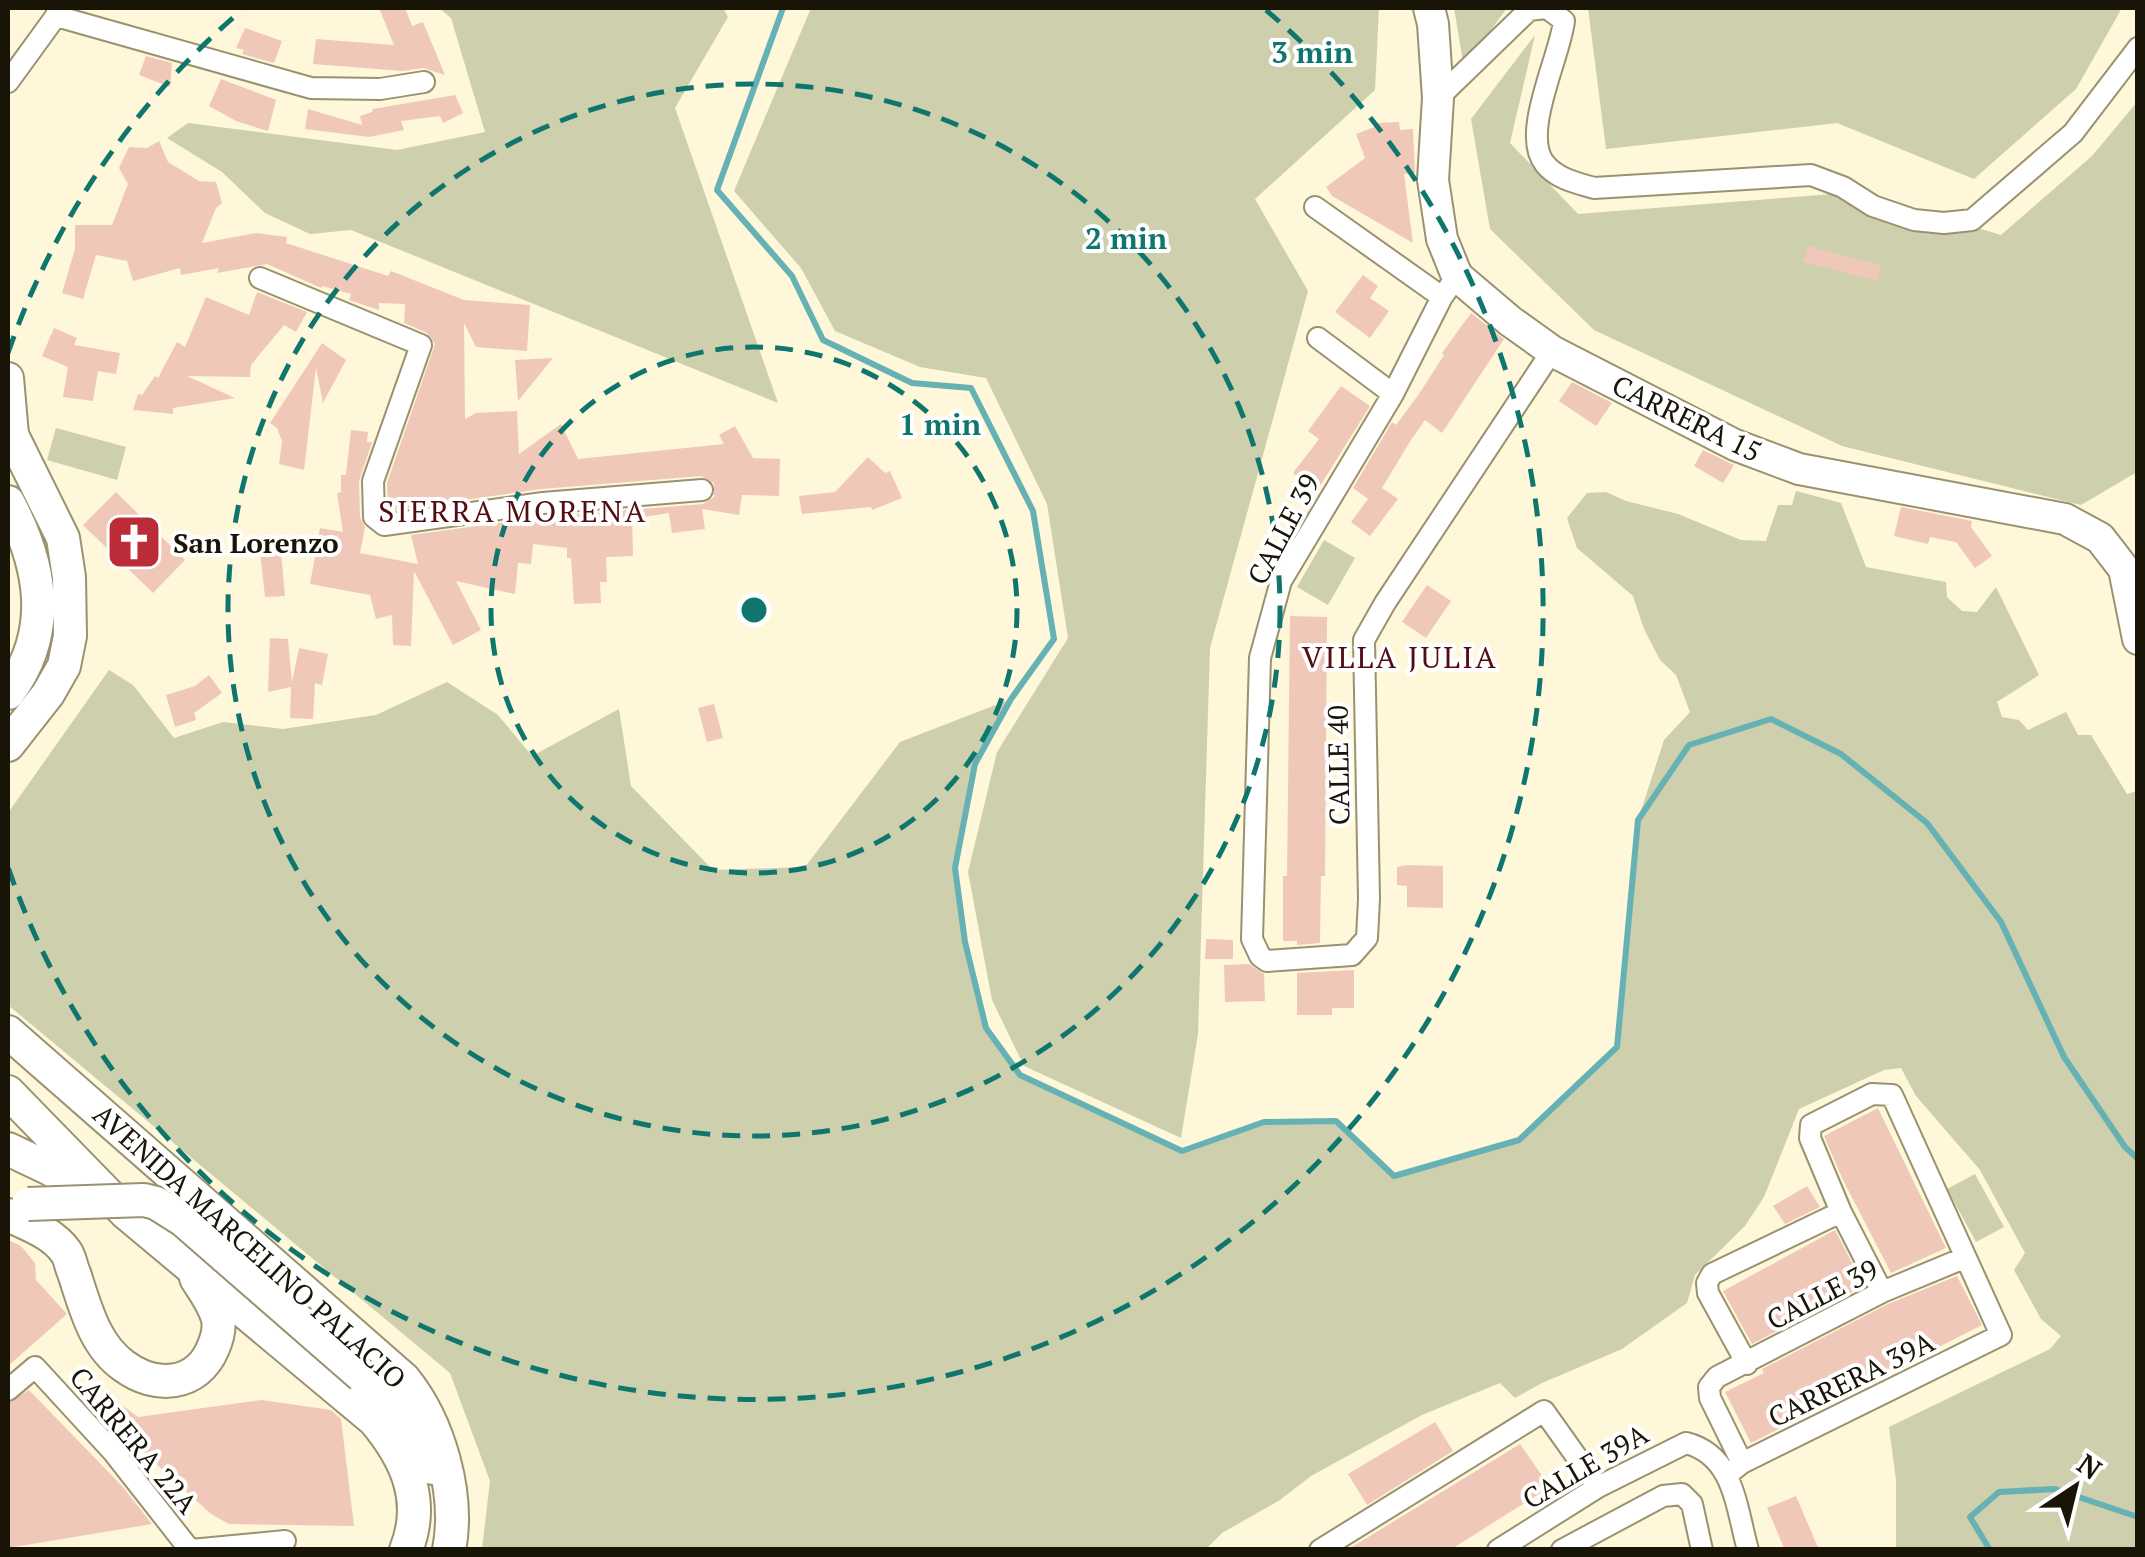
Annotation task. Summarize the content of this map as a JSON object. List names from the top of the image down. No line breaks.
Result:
{"streets":{"main road":["CARRERA 15","AVENIDA MARCELINO PALACIO"],"street":["CALLE 39","CALLE 40","CARRERA 39A","CARRERA 22A","CALLE 39A"]},"crossings":[["CARRERA 15","CALLE 39"],["CARRERA 15","CALLE 40"],["CALLE 39","CALLE 40"],["CALLE 39","CARRERA 39A"],["CALLE 39","CALLE 39A"],["CARRERA 39A","CALLE 39A"]],"districts":["SIERRA MORENA","VILLA JULIA"],"places":{"church":["San Lorenzo"]},"north":"top right","rings":["3 min","2 min","1 min"]}
